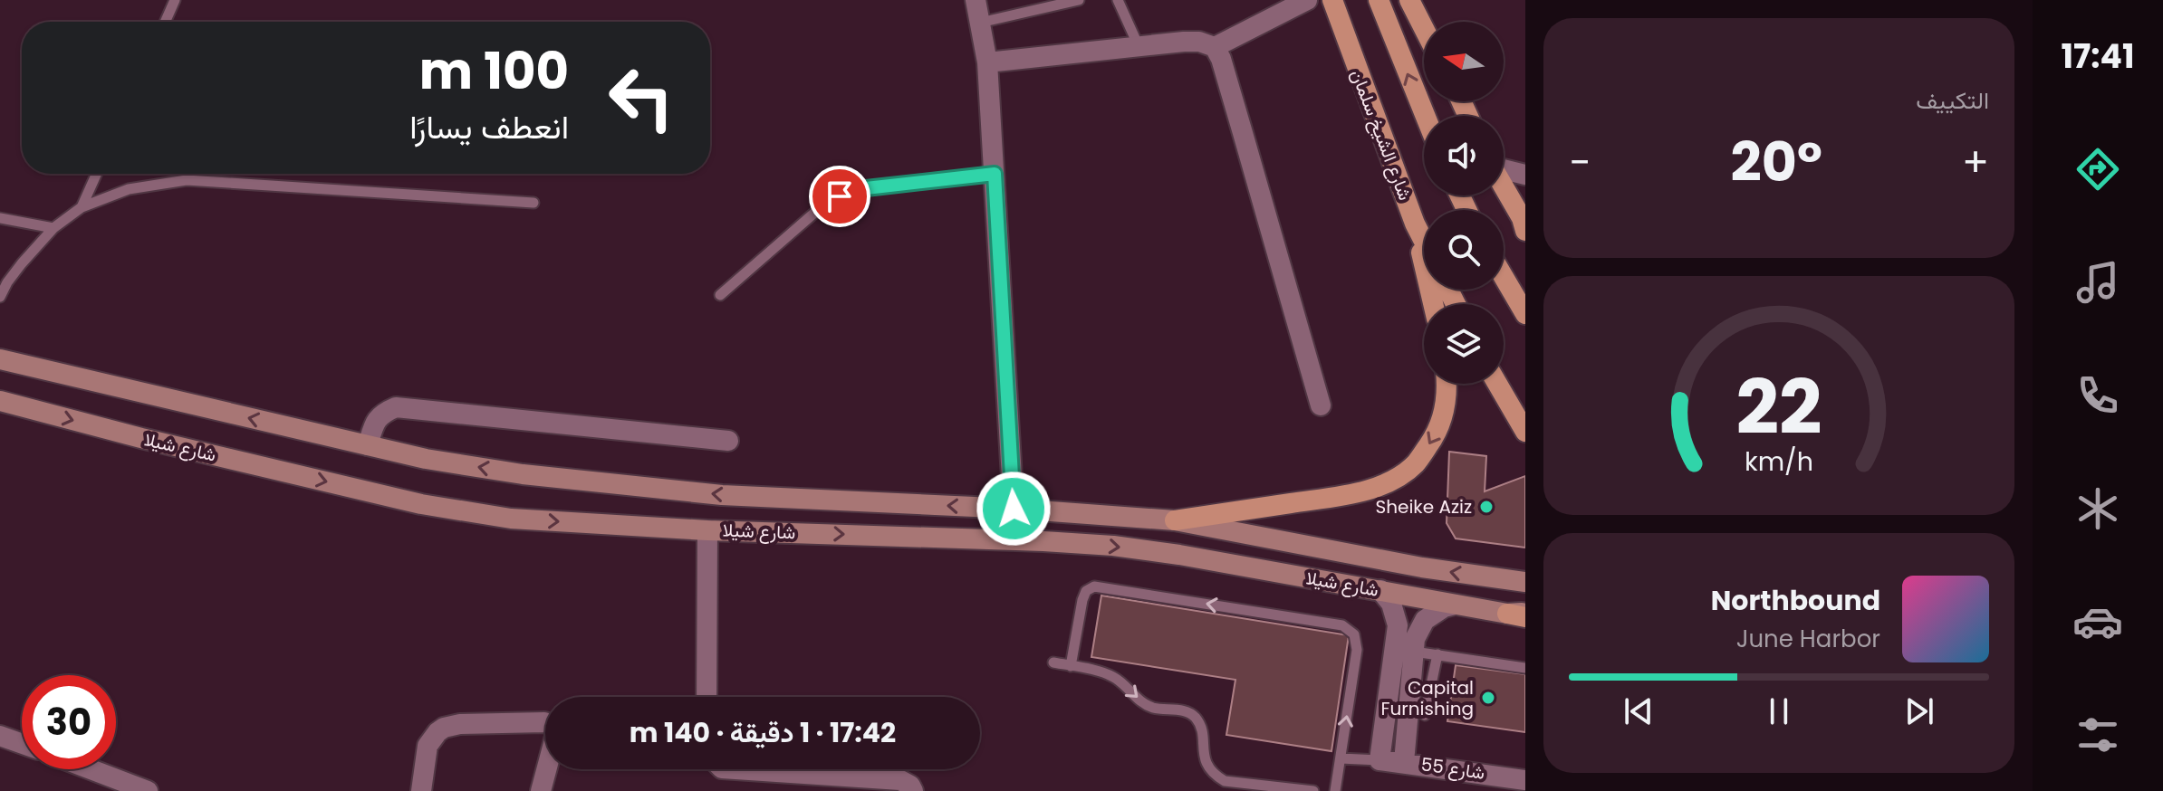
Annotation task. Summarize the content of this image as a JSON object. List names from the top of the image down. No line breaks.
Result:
{"streets":{"main road":["شارع الشيخ سلمان","شارع شيلا"],"street":["شارع 55"]},"places":["Sheike Aziz","Capital Furnishing"],"north":"left","page":{"tabs":"17:41","tile":"التكييف","turn":["100 m","انعطف يسارًا"],"heat":["−","20°","+"],"song":["Northbound","June Harbor"],"limit":"30","trip":"17:42 · 1 دقيقة · 140 m","gauge":["22","km/h"]}}
